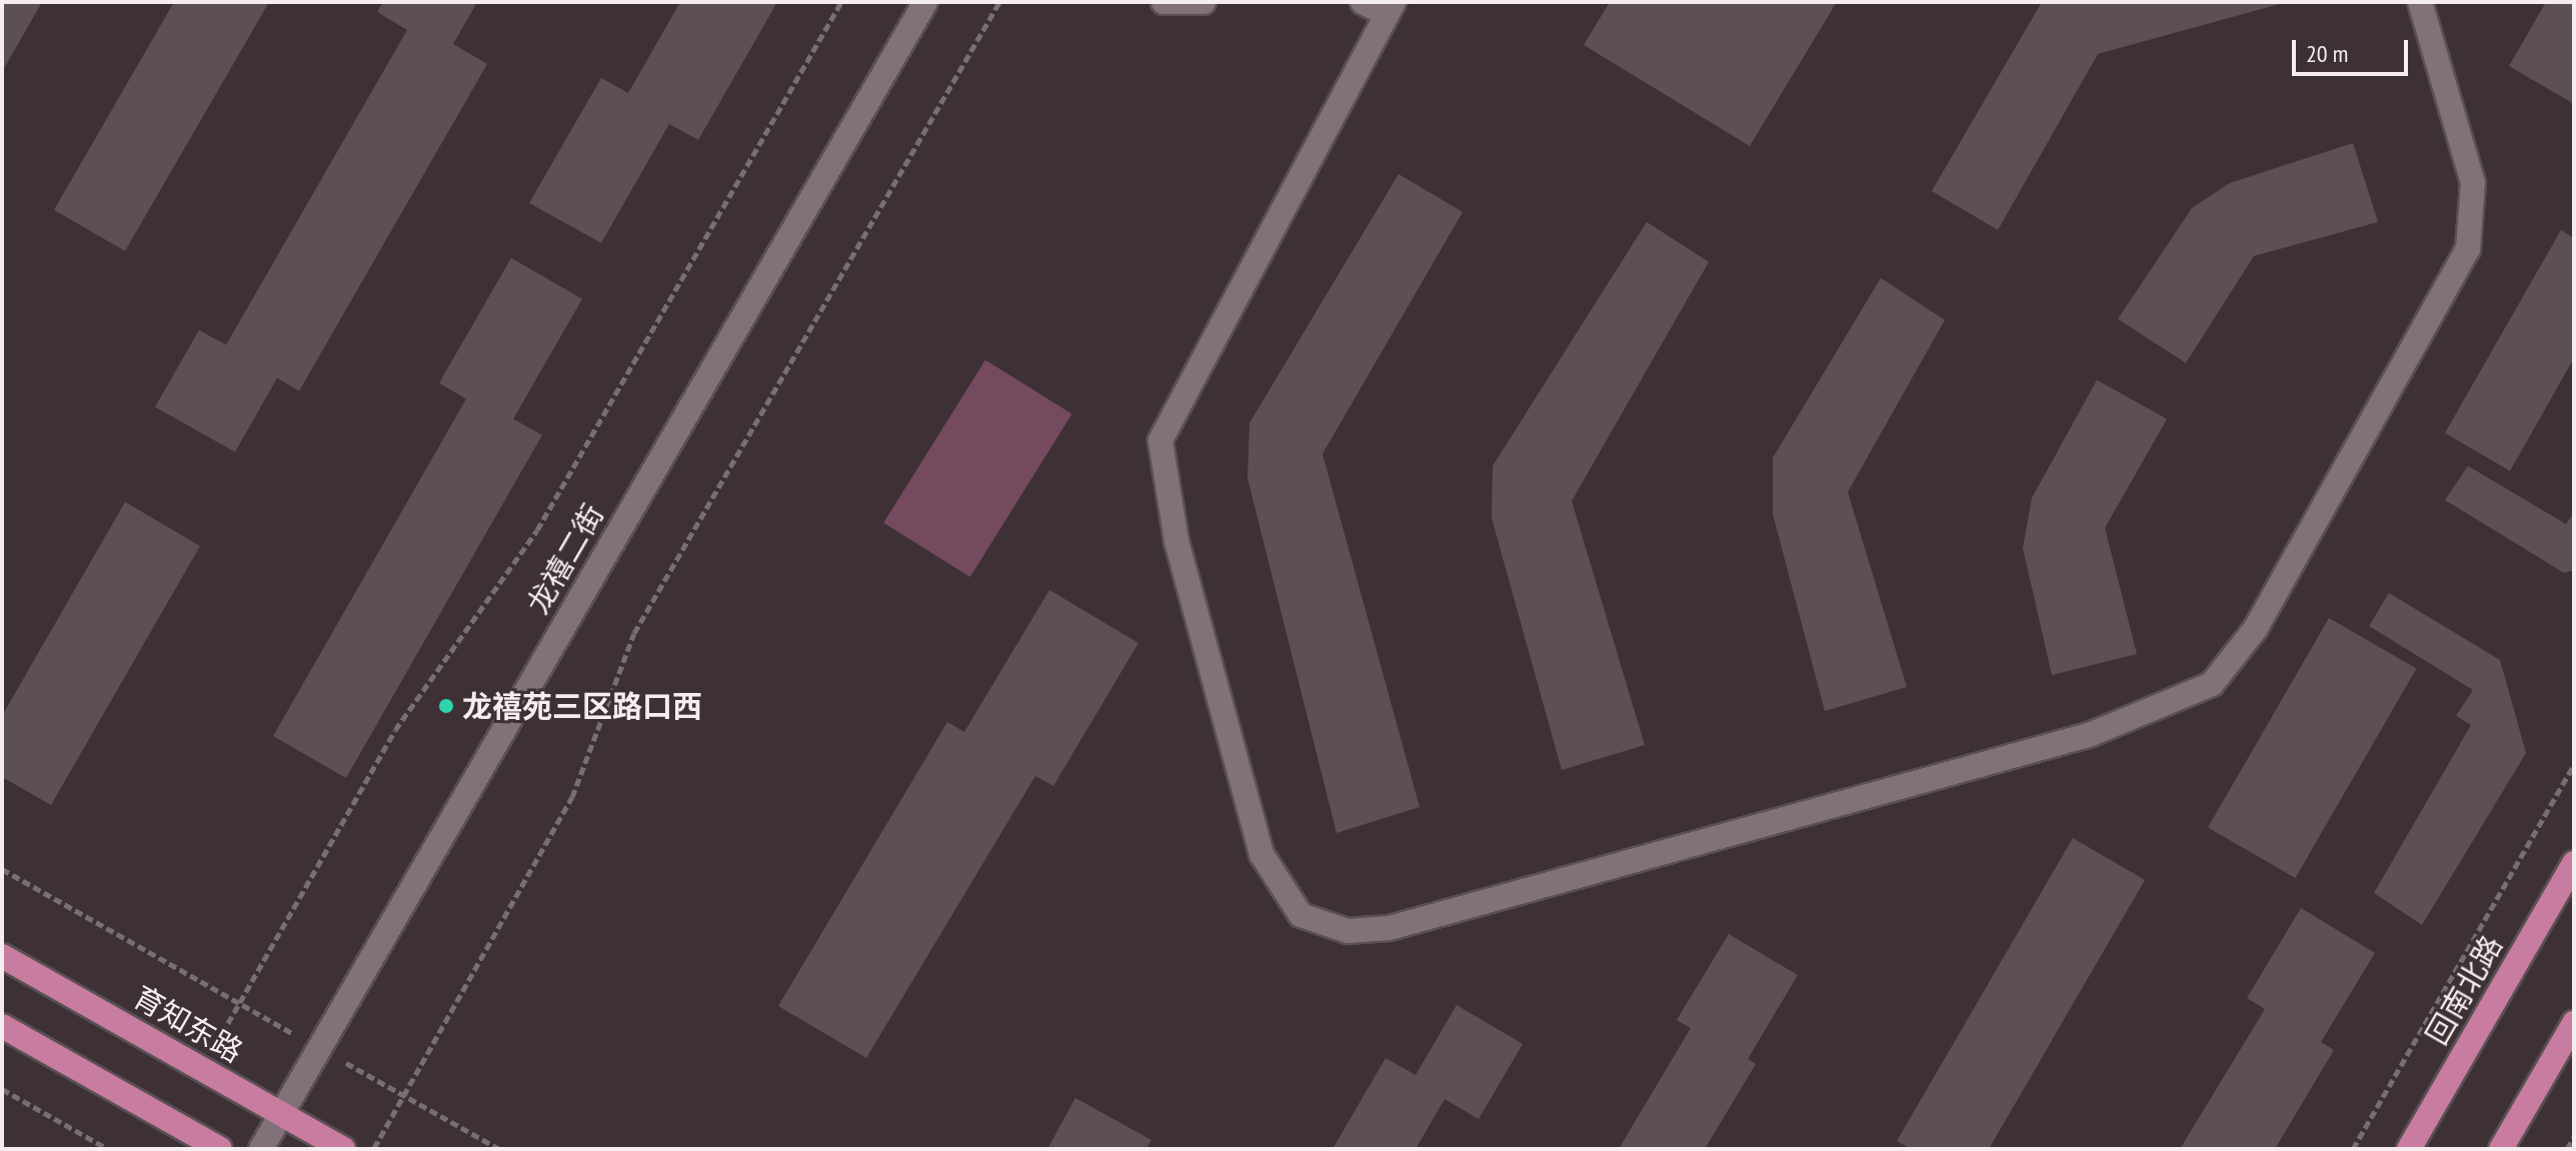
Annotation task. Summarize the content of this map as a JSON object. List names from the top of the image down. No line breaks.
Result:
{"streets":{"main road":["回南北路","育知东路"],"street":["龙禧二街"]},"crossings":[["龙禧二街","育知东路"]],"places":["龙禧苑三区路口西"],"scale_bar":"20 m"}
